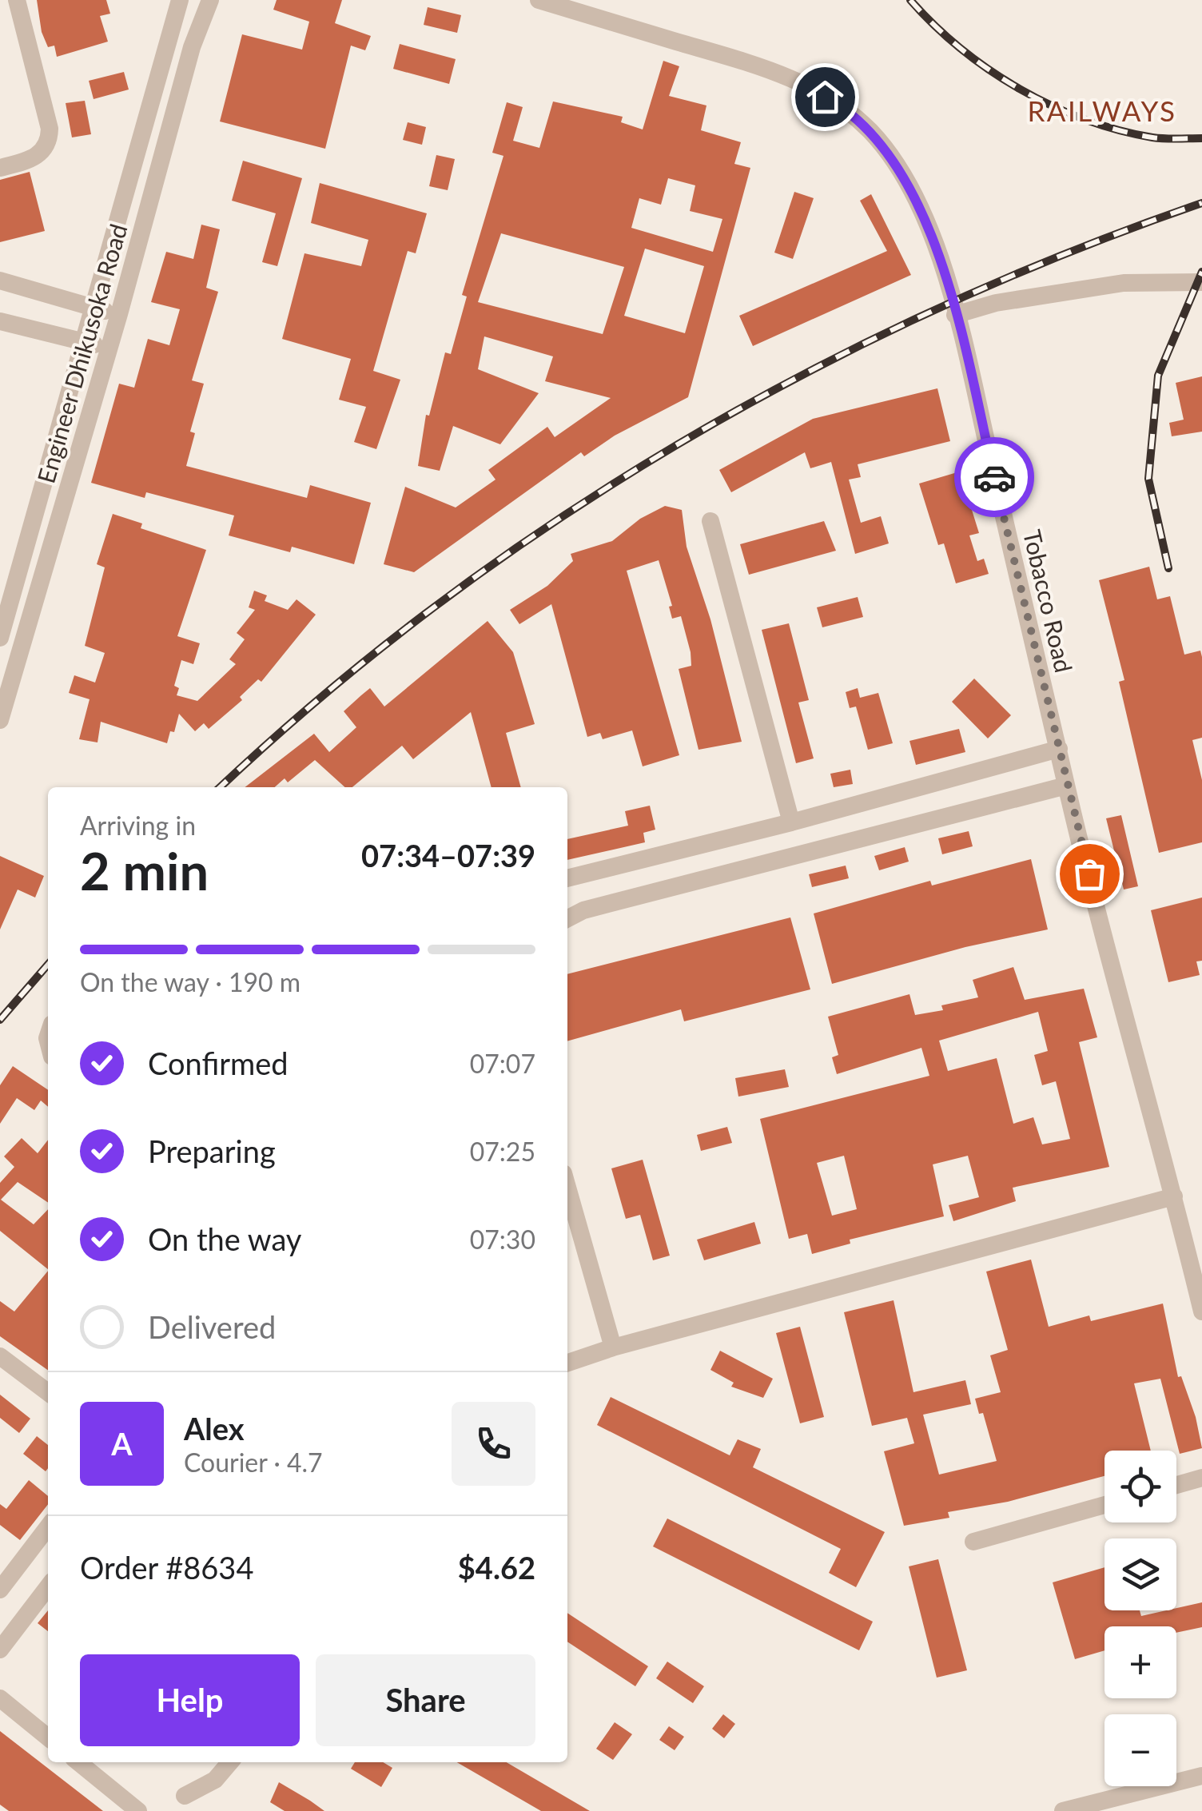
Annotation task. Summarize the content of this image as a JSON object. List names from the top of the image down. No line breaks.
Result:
{"streets":{"street":["Engineer Dhikusoka Road","Tobacco Road"]},"districts":["RAILWAYS"],"page":{"heading":["2 min","Arriving in","07:34–07:39"],"panel":["Alex","Courier · 4.7","Order #8634","$4.62"],"bar":"On the way · 190 m","list":[["Confirmed","07:07"],["Preparing","07:25"],["On the way","07:30"],"Delivered"],"round":"A","map_buttons":["+","−"],"buttons":["Help","Share"]}}
